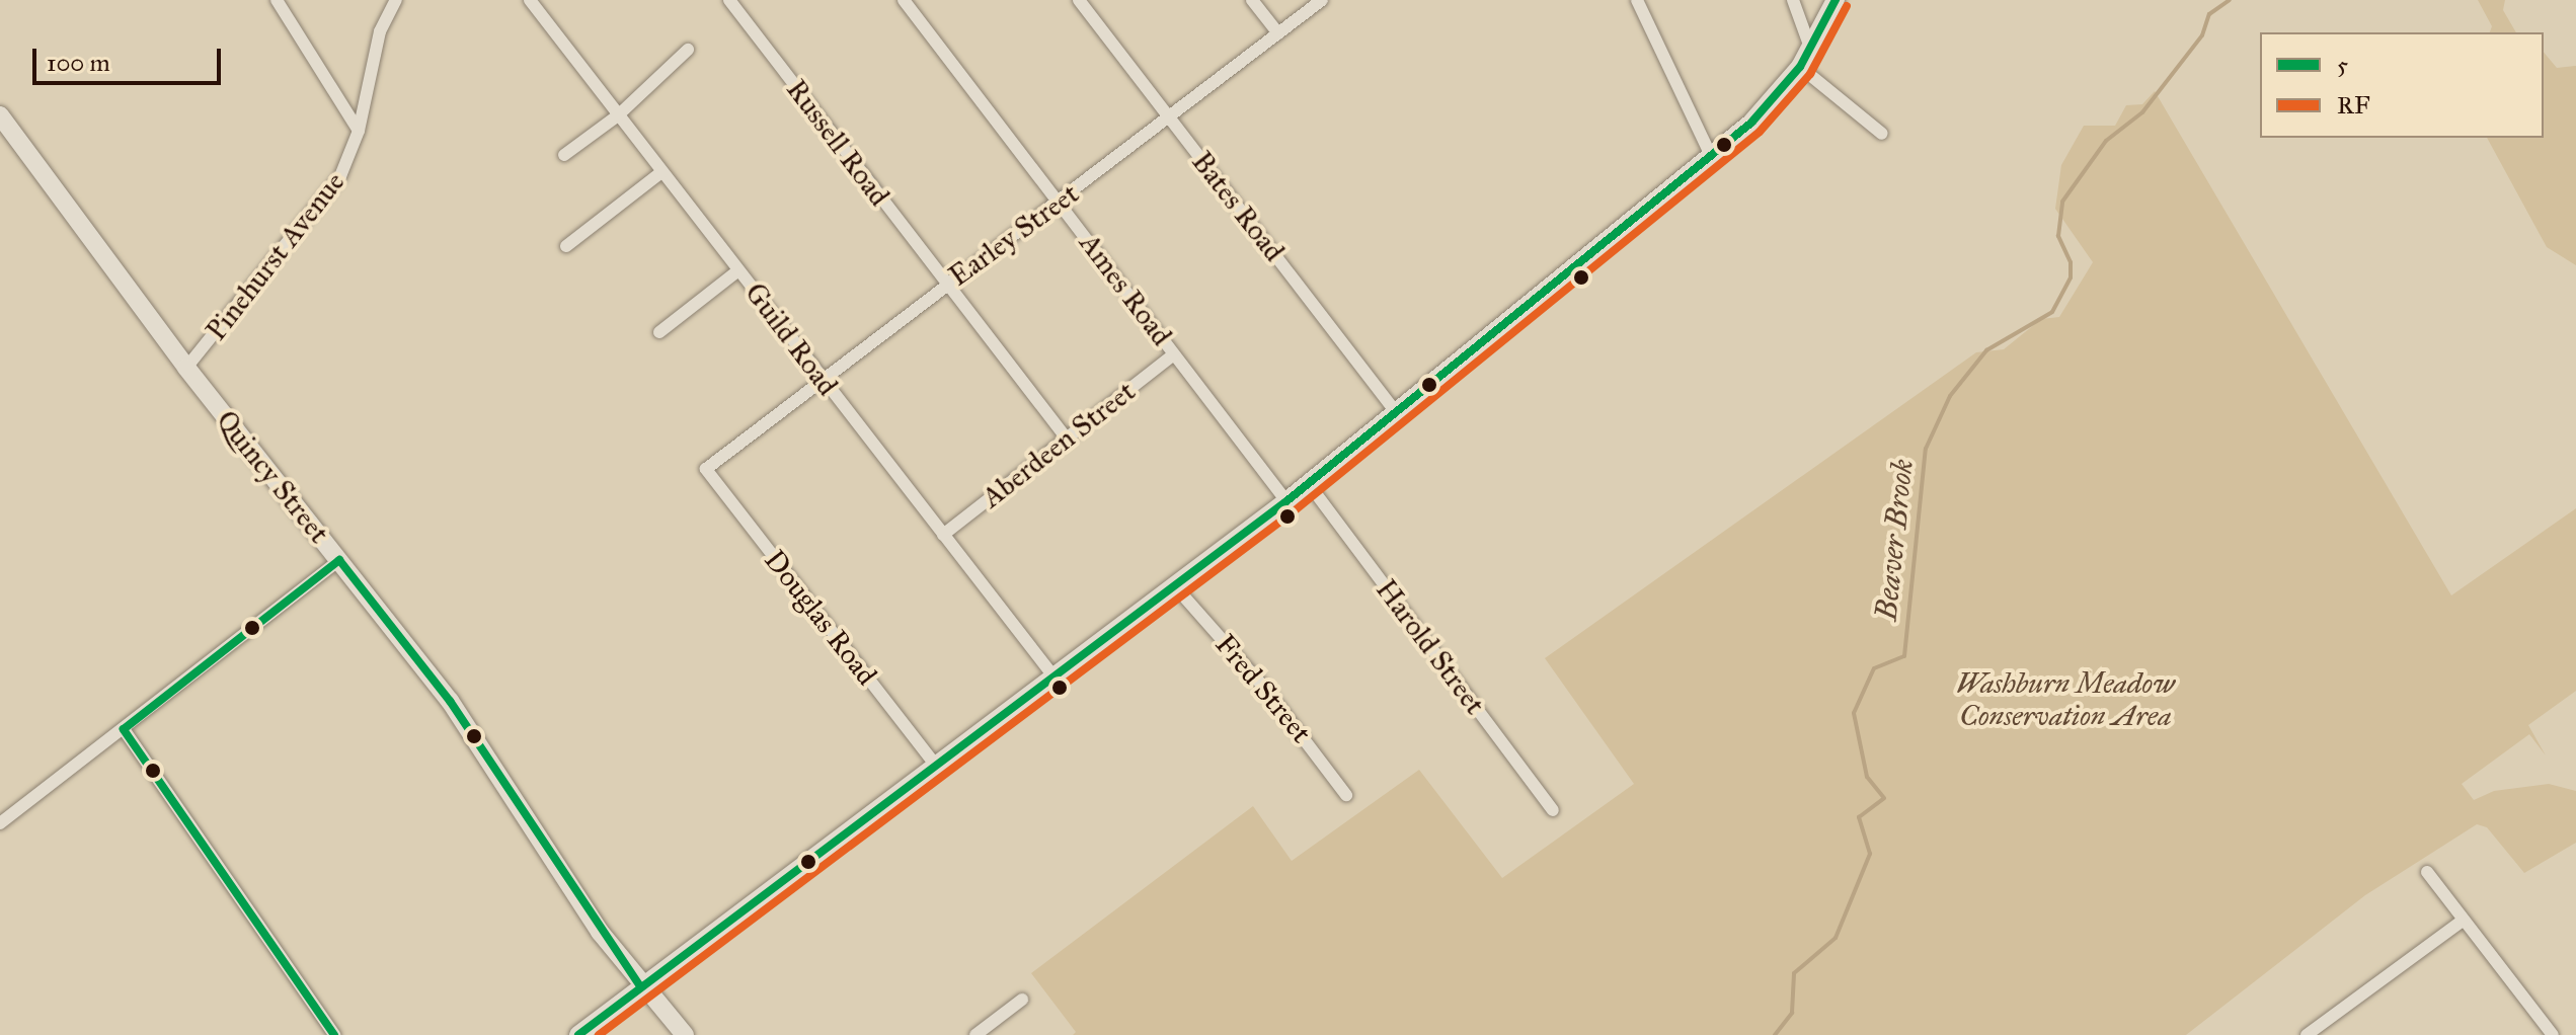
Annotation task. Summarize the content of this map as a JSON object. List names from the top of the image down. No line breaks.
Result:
{"streets":{"main road":["Quincy Street"],"street":["Russell Road","Bates Road","Earley Street","Pinehurst Avenue","Ames Road","Guild Road","Aberdeen Street","Douglas Road","Harold Street","Fred Street"]},"crossings":[["Russell Road","Earley Street"],["Russell Road","Aberdeen Street"],["Bates Road","Earley Street"],["Earley Street","Ames Road"],["Earley Street","Guild Road"],["Earley Street","Douglas Road"],["Pinehurst Avenue","Quincy Street"],["Ames Road","Aberdeen Street"],["Guild Road","Aberdeen Street"]],"water":["Beaver Brook"],"parks":["Washburn Meadow Conservation Area"],"lines":["transit line 5","transit line RF"],"legend":["5","RF"],"scale_bar":"100 m"}
